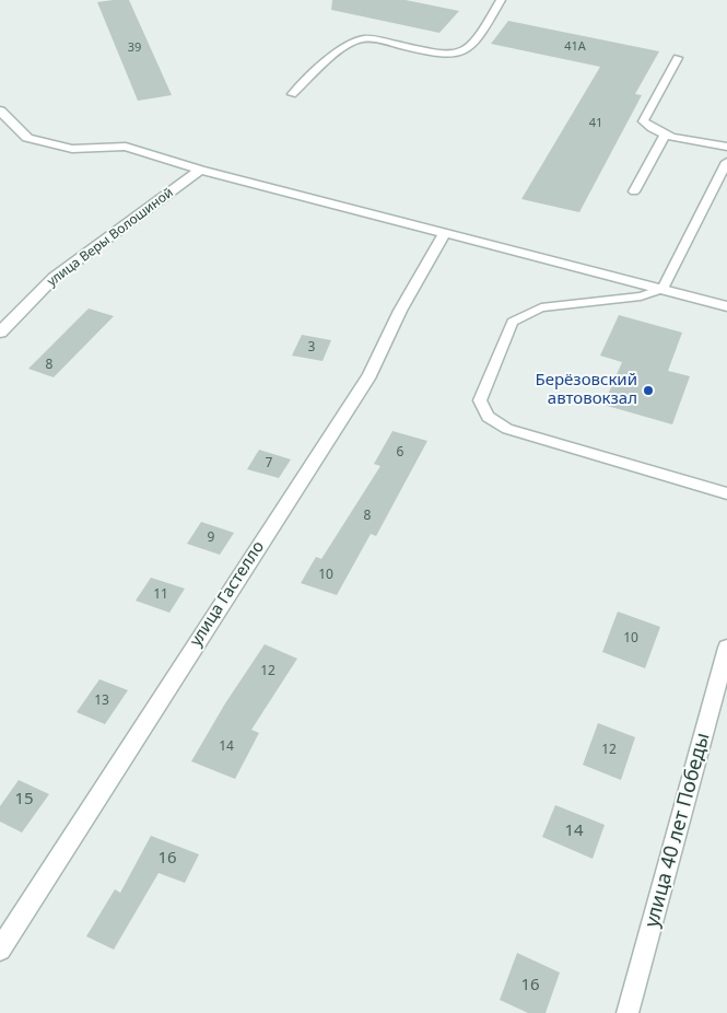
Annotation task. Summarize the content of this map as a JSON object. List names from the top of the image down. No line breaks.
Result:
{"streets":{"street":["улица Веры Волошиной","улица Гастелло","улица 40 лет Победы"]},"places":["Берёзовский автовокзал"],"house_numbers":["41А","39","41","3","8","6","7","8","9","10","11","10","12","13","14","12","15","14","16","16"]}
